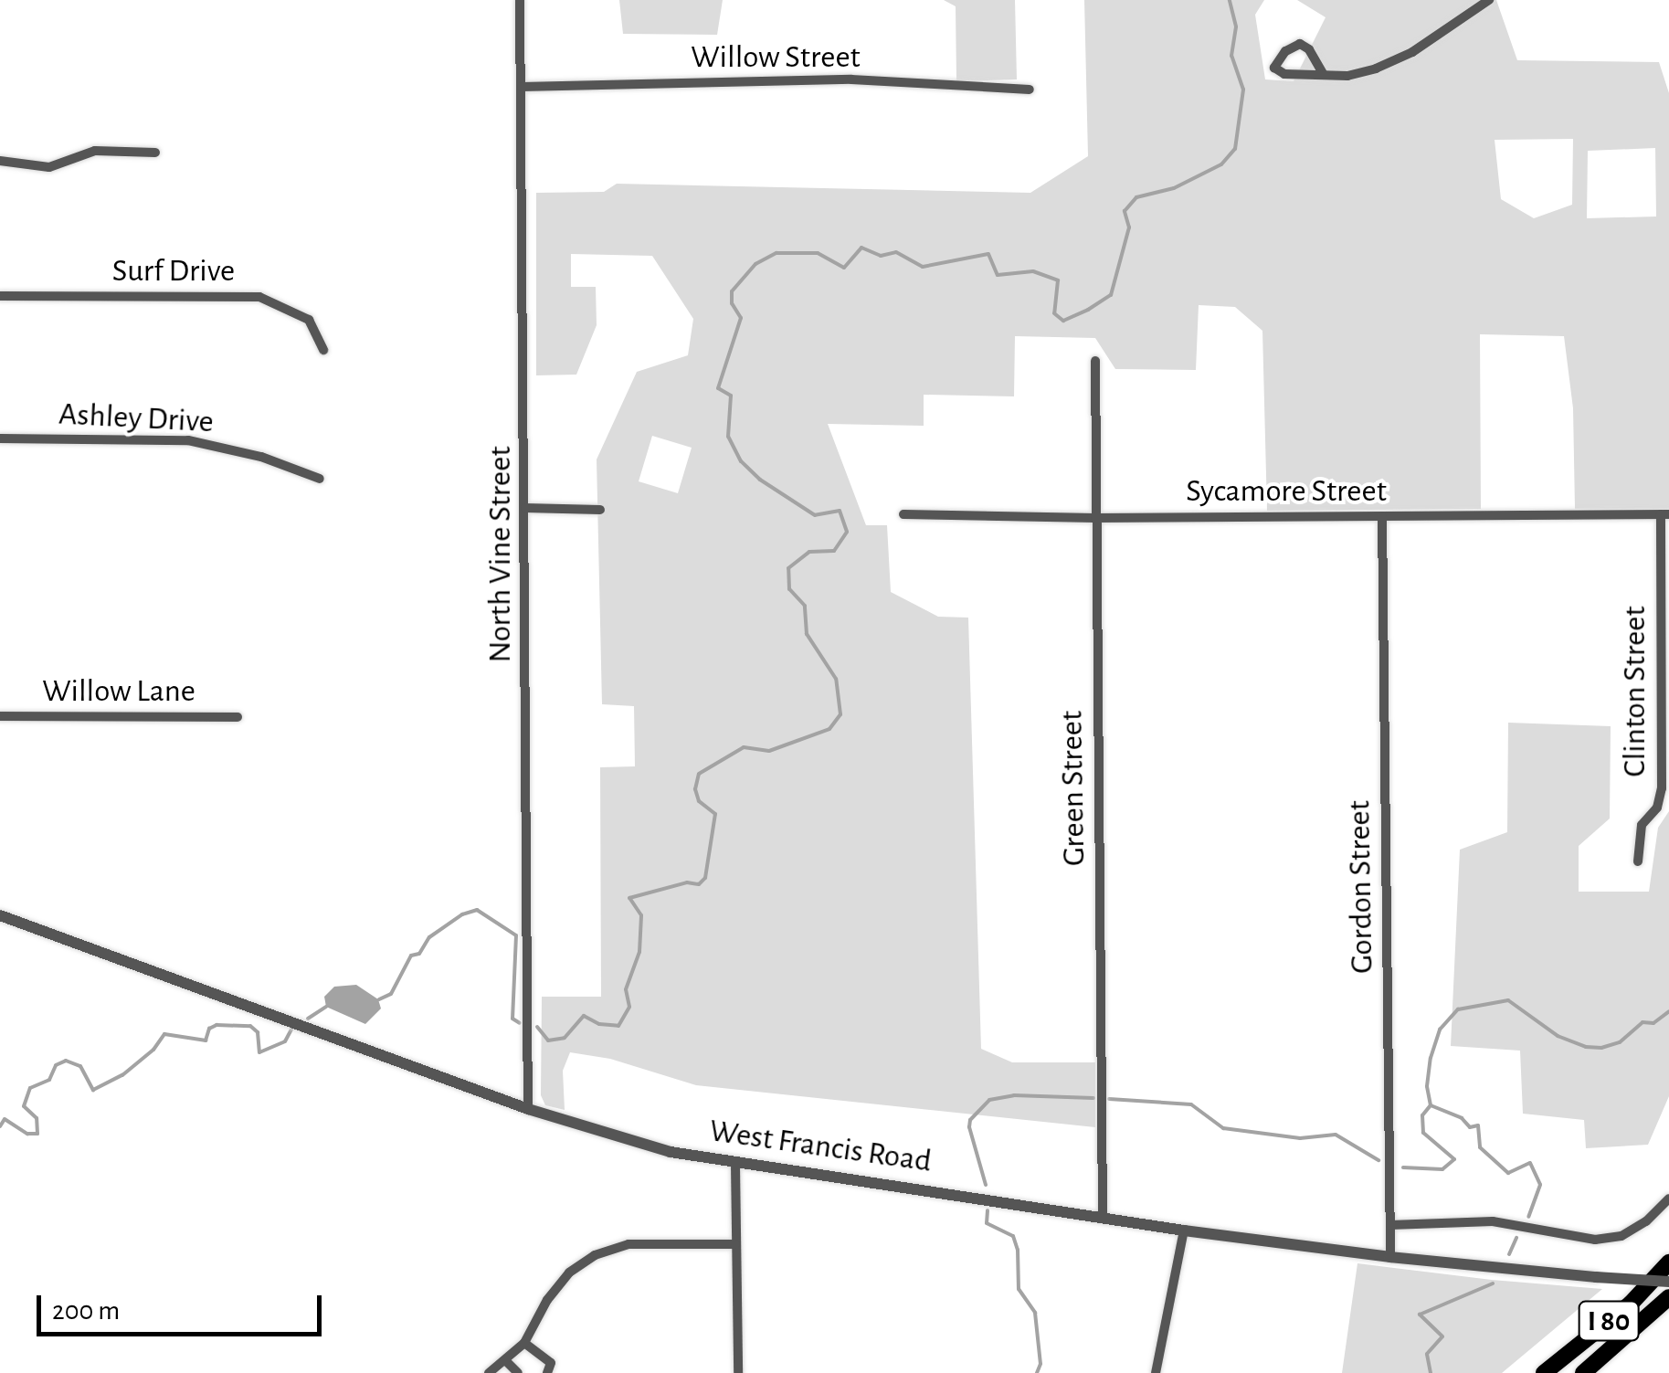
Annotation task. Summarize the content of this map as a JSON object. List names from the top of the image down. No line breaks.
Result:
{"streets":{"highway":["I 80"],"street":["Willow Street","Surf Drive","Ashley Drive","Sycamore Street","North Vine Street","Willow Lane","Clinton Street","Green Street","Gordon Street","West Francis Road"]},"crossings":[["Willow Street","North Vine Street"],["Sycamore Street","Clinton Street"],["Sycamore Street","Green Street"],["Sycamore Street","Gordon Street"],["North Vine Street","West Francis Road"],["Green Street","West Francis Road"],["Gordon Street","West Francis Road"]],"scale_bar":"200 m"}
